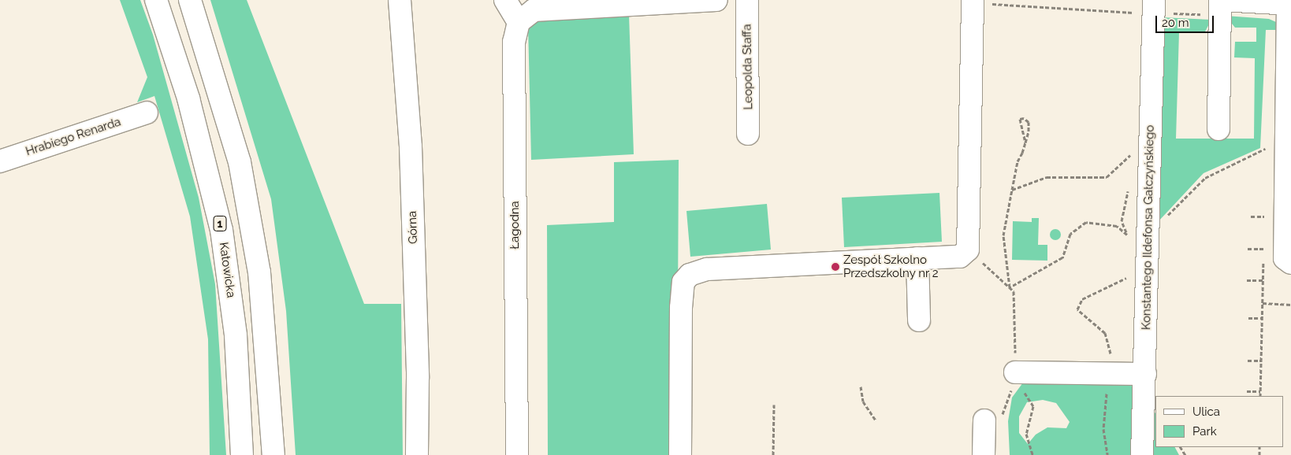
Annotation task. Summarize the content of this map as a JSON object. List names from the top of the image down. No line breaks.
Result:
{"streets":{"street":["Leopolda Staffa","Hrabiego Renarda","1","Łagodna","Górna","Konstantego Ildefonsa Gałczyńskiego","Katowicka"]},"places":["Zespół Szkolno Przedszkolny nr 2"],"legend":["Ulica","Park"],"scale_bar":"20 m"}
